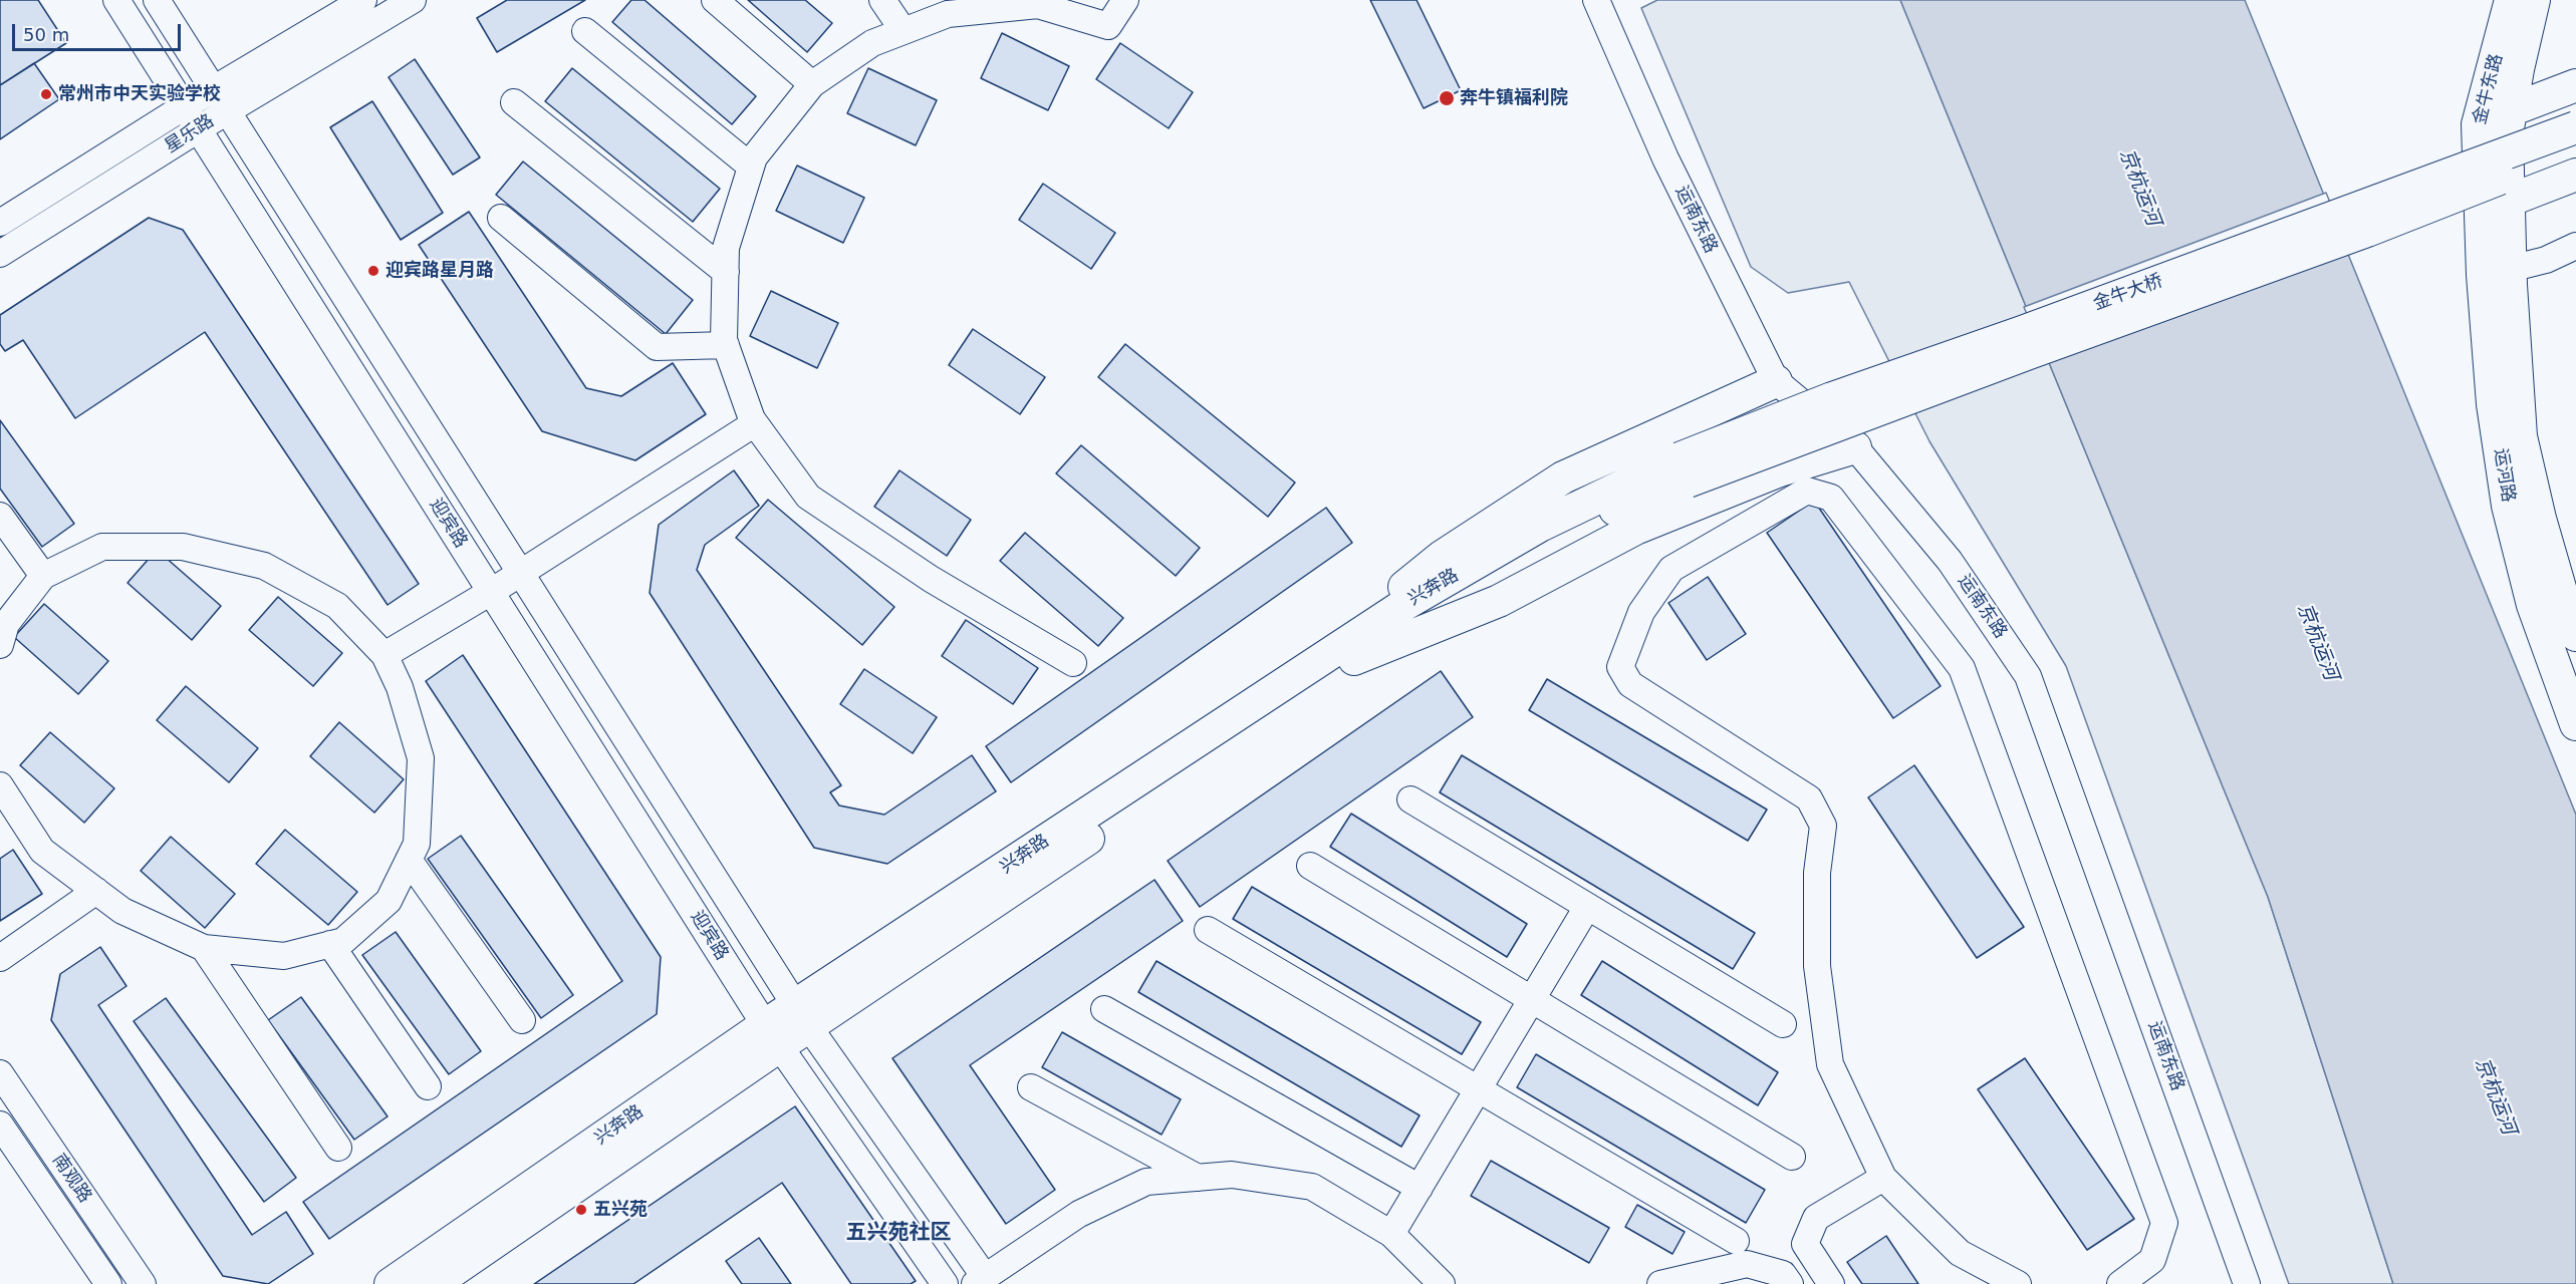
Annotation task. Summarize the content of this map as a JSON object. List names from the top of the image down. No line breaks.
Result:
{"streets":{"main road":["金牛东路","金牛大桥","运河路","兴奔路"],"street":["星乐路","运南东路","迎宾路","南观路"]},"crossings":[["金牛东路","运河路"],["星乐路","迎宾路"],["金牛大桥","兴奔路"],["迎宾路","兴奔路"]],"districts":["五兴苑社区"],"water":["京杭运河"],"places":["常州市中天实验学校","奔牛镇福利院","迎宾路星月路","五兴苑"],"scale_bar":"50 m"}
